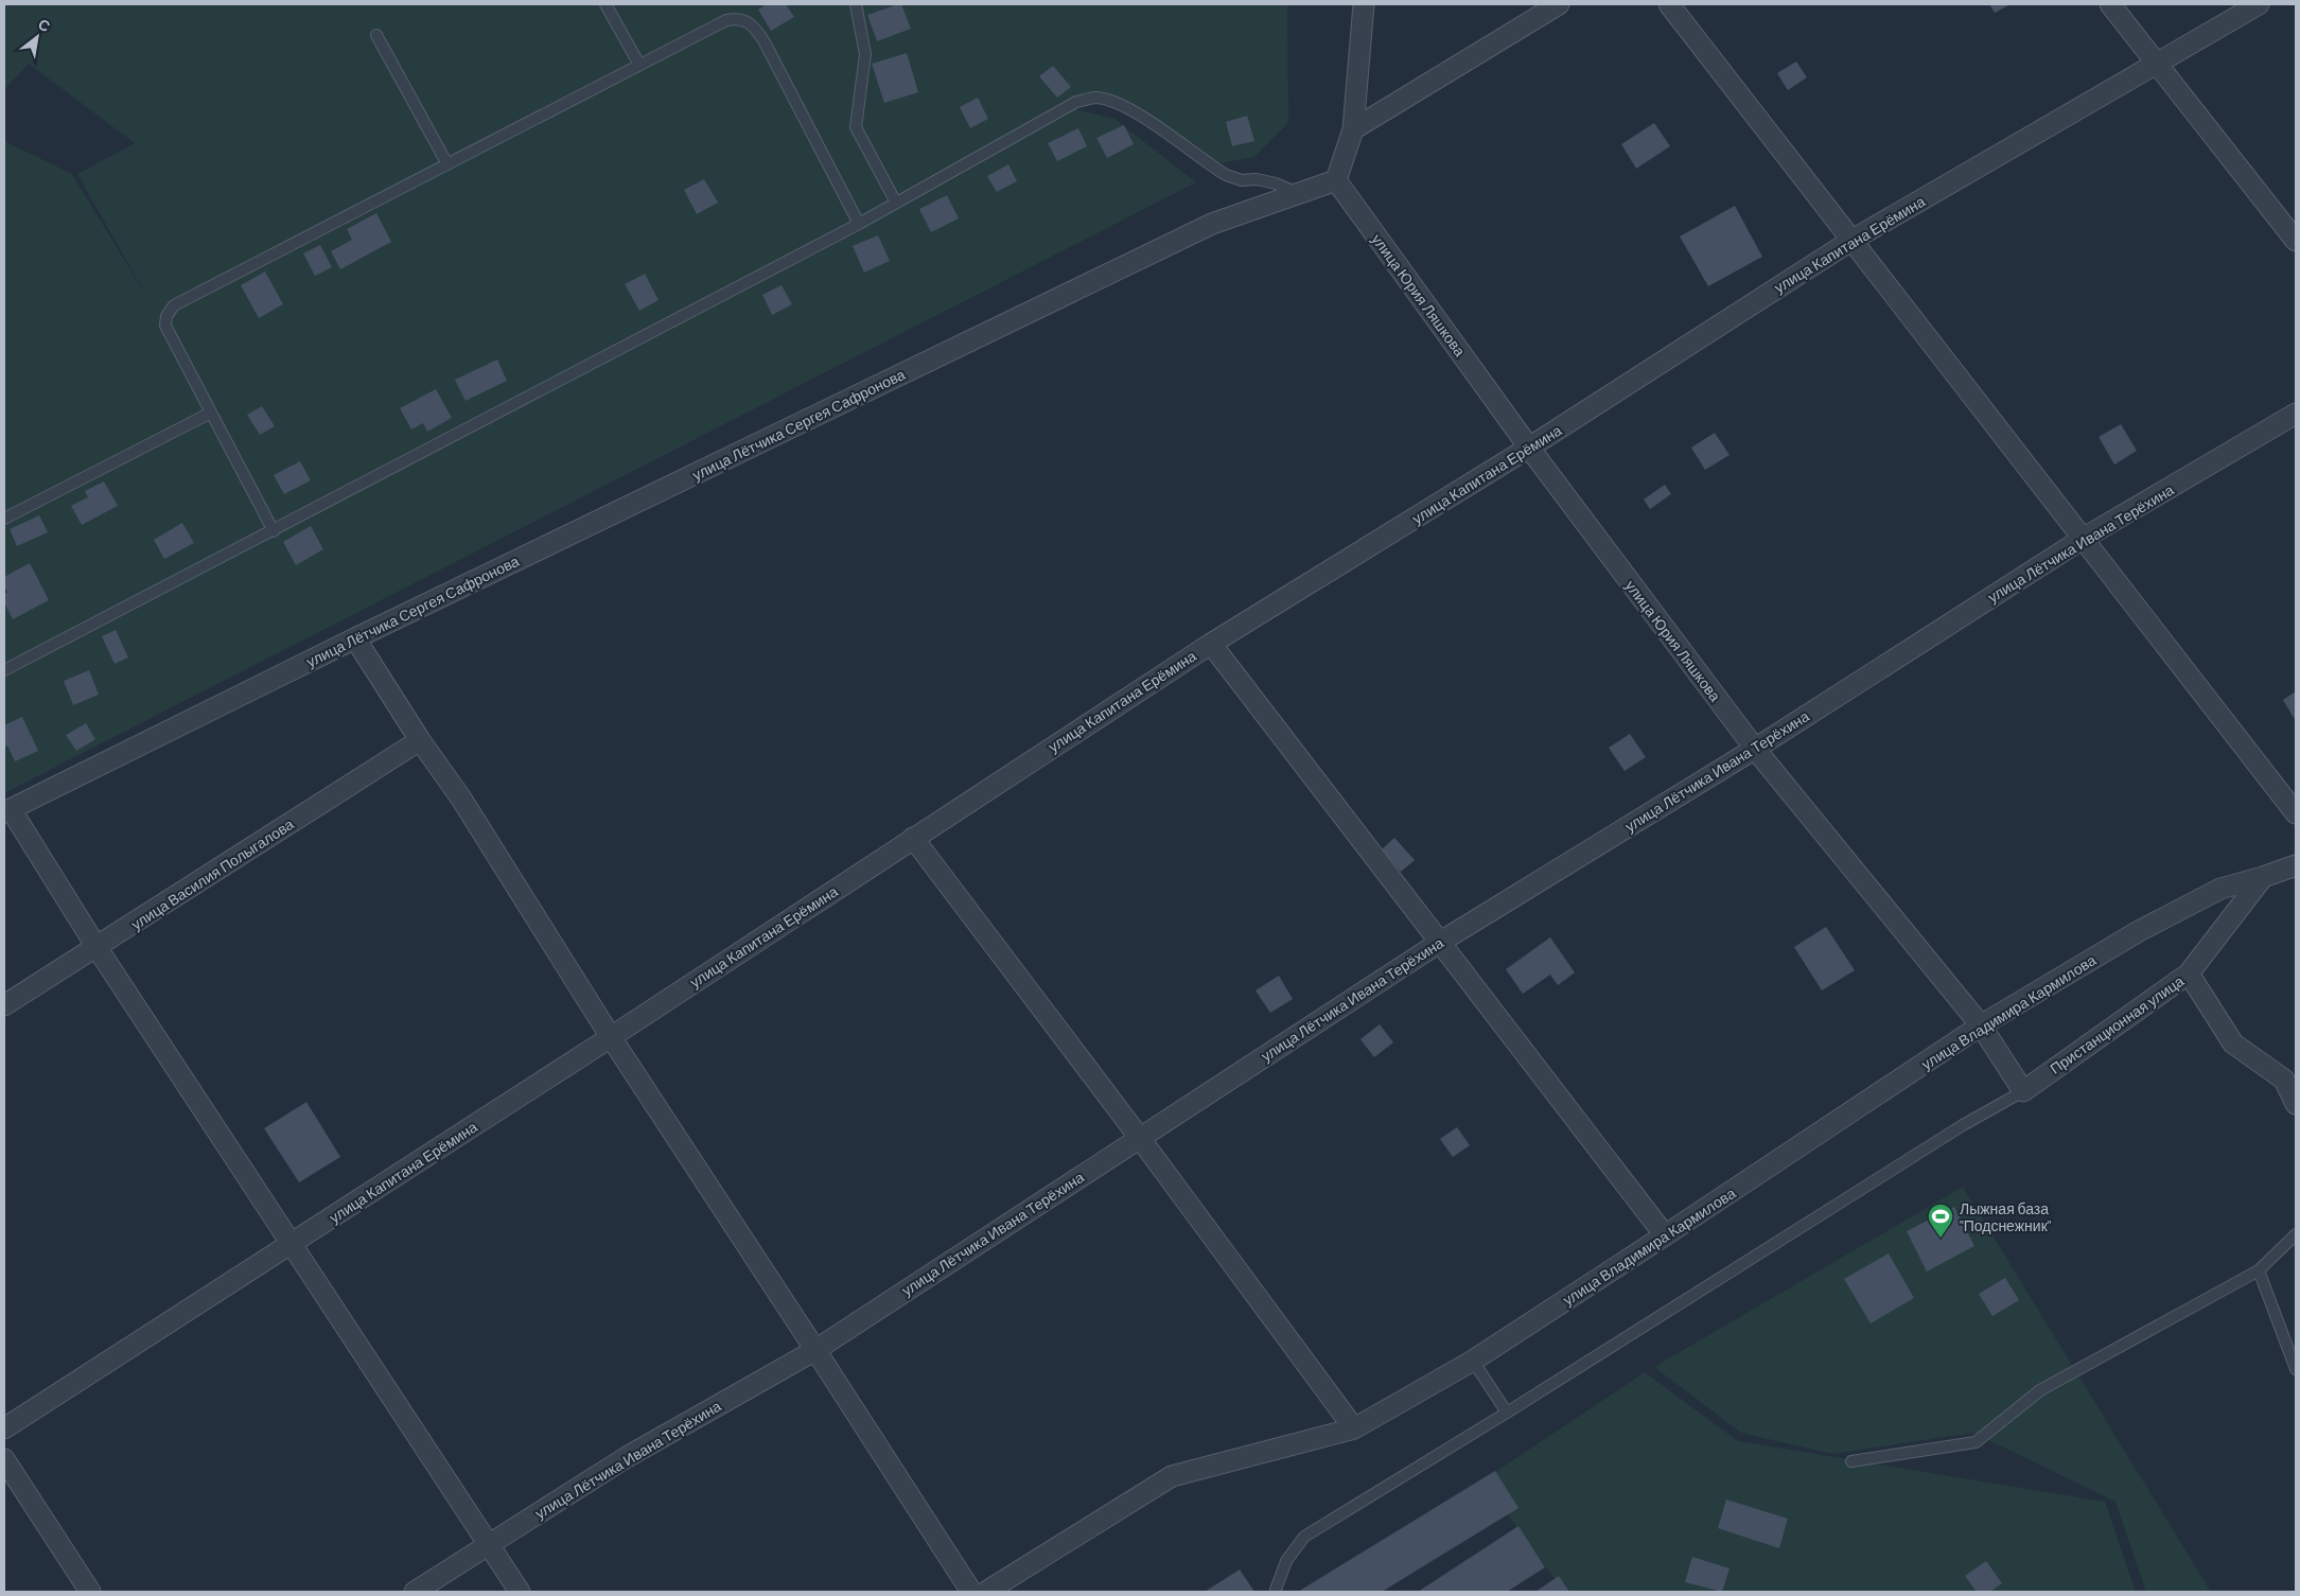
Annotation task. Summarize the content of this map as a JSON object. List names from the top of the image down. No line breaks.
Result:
{"streets":{"street":["улица Капитана Ерёмина","улица Юрия Ляшкова","улица Лётчика Сергея Сафронова","улица Лётчика Ивана Терёхина","улица Василия Полыгалова","улица Владимира Кармилова","Пристанционная улица"]},"crossings":[["улица Капитана Ерёмина","улица Юрия Ляшкова"],["улица Юрия Ляшкова","улица Лётчика Сергея Сафронова"],["улица Юрия Ляшкова","улица Лётчика Ивана Терёхина"],["улица Юрия Ляшкова","улица Владимира Кармилова"],["улица Юрия Ляшкова","Пристанционная улица"],["улица Владимира Кармилова","Пристанционная улица"]],"places":{"sports":["Лыжная база \"Подснежник\""]},"north":"top right"}
